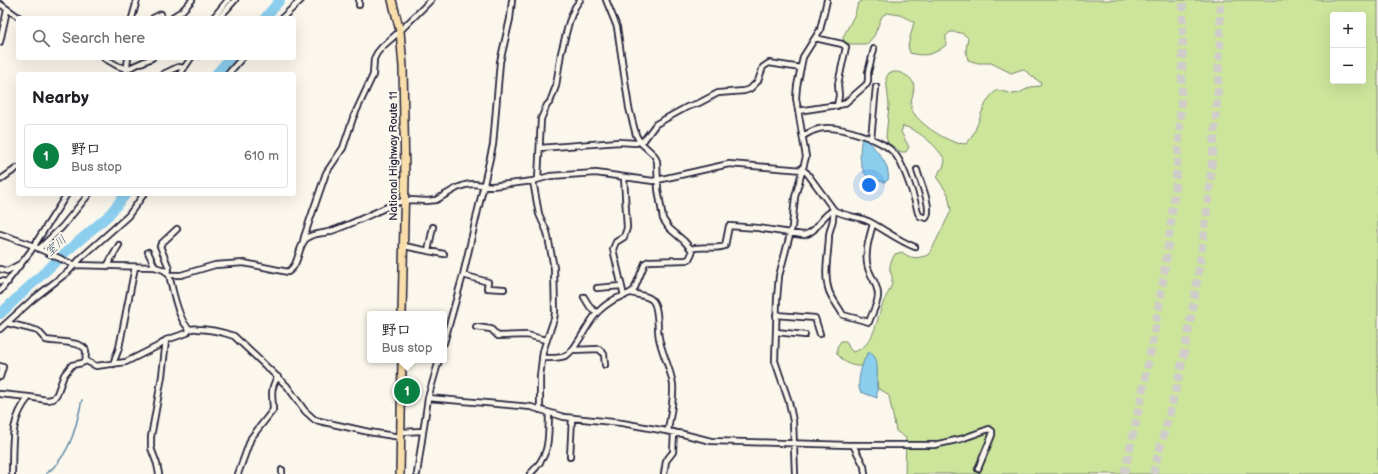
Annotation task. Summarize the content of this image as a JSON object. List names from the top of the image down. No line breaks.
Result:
{"streets":{"highway":["National Highway Route 11"]},"water":["室川"],"page":{"map_buttons":["+","−"],"search":"Search here","heading":"Nearby","list":[{"mark":"1","name":"野口","note":"Bus stop","value":"610 m"}],"popup":["野口","Bus stop"],"pins":"1"}}
